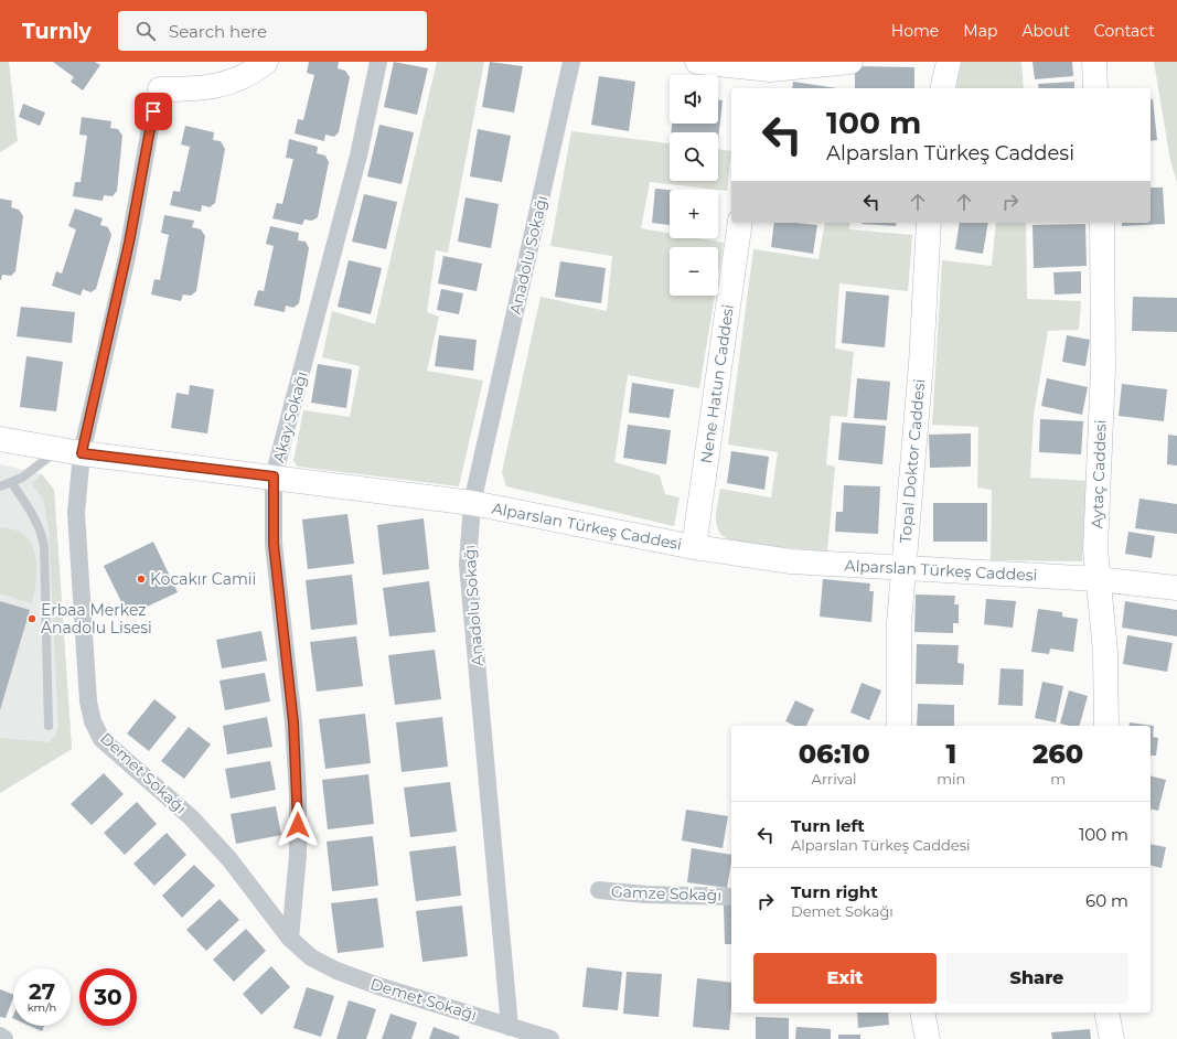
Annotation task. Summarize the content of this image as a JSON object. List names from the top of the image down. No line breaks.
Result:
{"streets":{"street":["Anadolu Sokağı","Nene Hatun Caddesi","Akay Sokağı","Topal Doktor Caddesi","Aytaç Caddesi","Alparslan Türkeş Caddesi","Demet Sokağı","Gamze Sokağı"]},"crossings":[["Anadolu Sokağı","Alparslan Türkeş Caddesi"],["Anadolu Sokağı","Demet Sokağı"],["Nene Hatun Caddesi","Alparslan Türkeş Caddesi"],["Akay Sokağı","Alparslan Türkeş Caddesi"],["Akay Sokağı","Demet Sokağı"],["Topal Doktor Caddesi","Alparslan Türkeş Caddesi"],["Aytaç Caddesi","Alparslan Türkeş Caddesi"],["Alparslan Türkeş Caddesi","Demet Sokağı"]],"places":["Kocakır Camii","Erbaa Merkez Anadolu Lisesi"],"page":{"header":"Turnly","search":"Search here","nav":["Home","Map","About","Contact"],"map_buttons":["+","−"],"turn":["100 m","Alparslan Türkeş Caddesi"],"eta":["06:10","Arrival","1","min","260","m"],"list":[{"name":"Turn left","note":"Alparslan Türkeş Caddesi","value":"100 m"},{"name":"Turn right","note":"Demet Sokağı","value":"60 m"}],"buttons":["Exit","Share"],"speed":"27 km/h","limit":"30"}}
